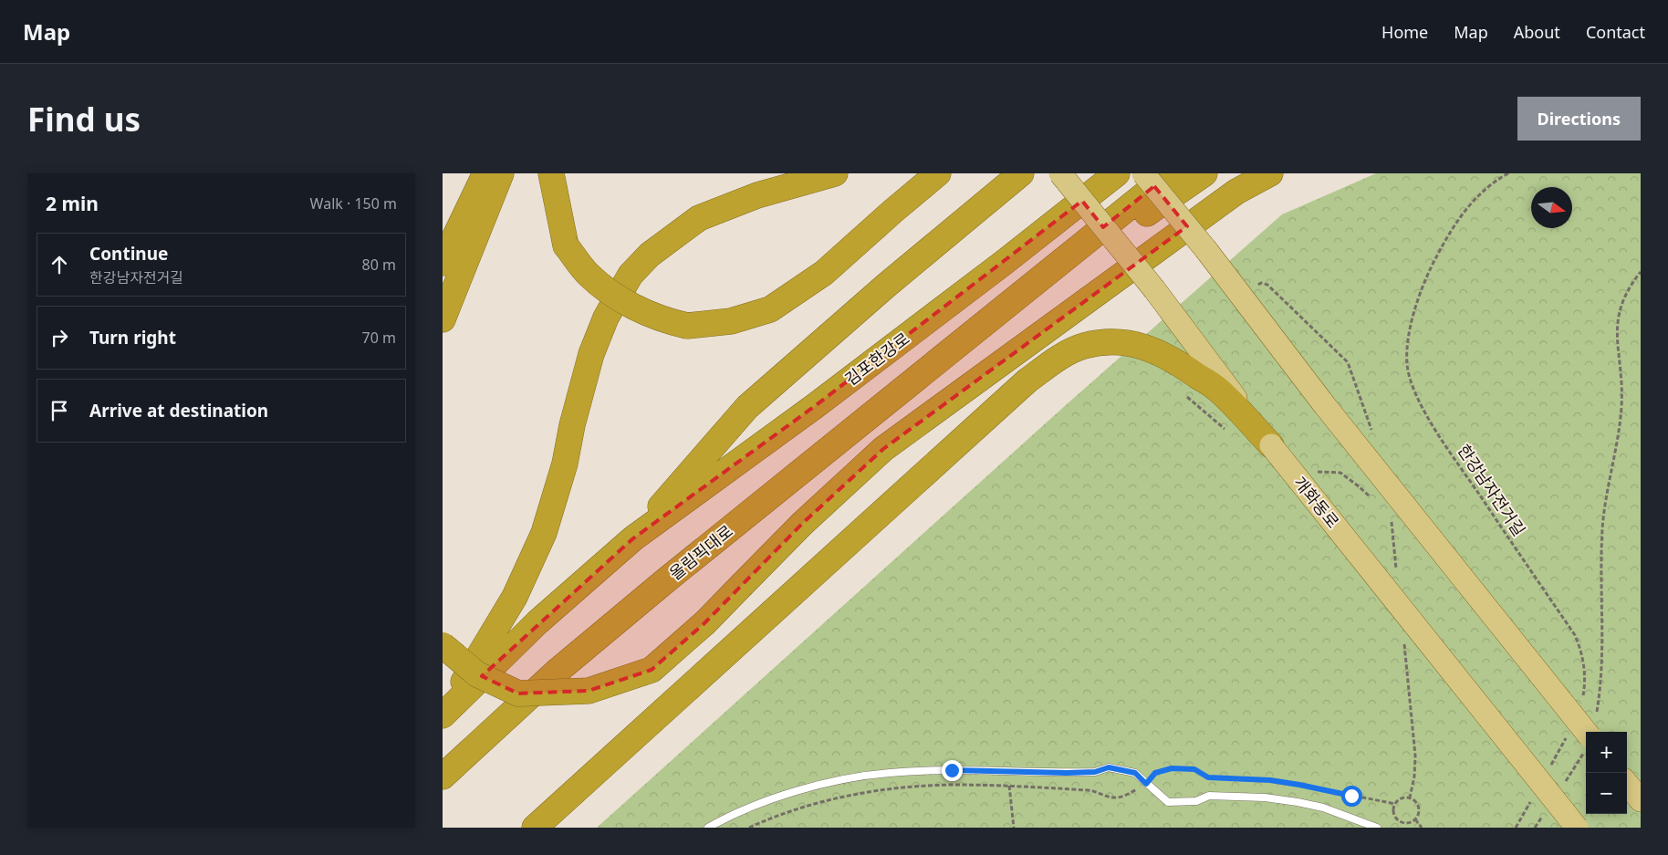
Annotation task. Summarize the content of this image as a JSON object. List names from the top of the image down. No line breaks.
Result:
{"streets":{"highway":["김포한강로","올림픽대로"],"main road":["개화동로"],"path":["한강남자전거길"]},"north":"right","page":{"header":"Map","nav":["Home","Map","About","Contact"],"buttons":"Directions","title":"Find us","heading":["2 min","Walk · 150 m"],"list":[["Continue","한강남자전거길","80 m"],["Turn right","70 m"],"Arrive at destination"],"map_buttons":["+","−"]}}
